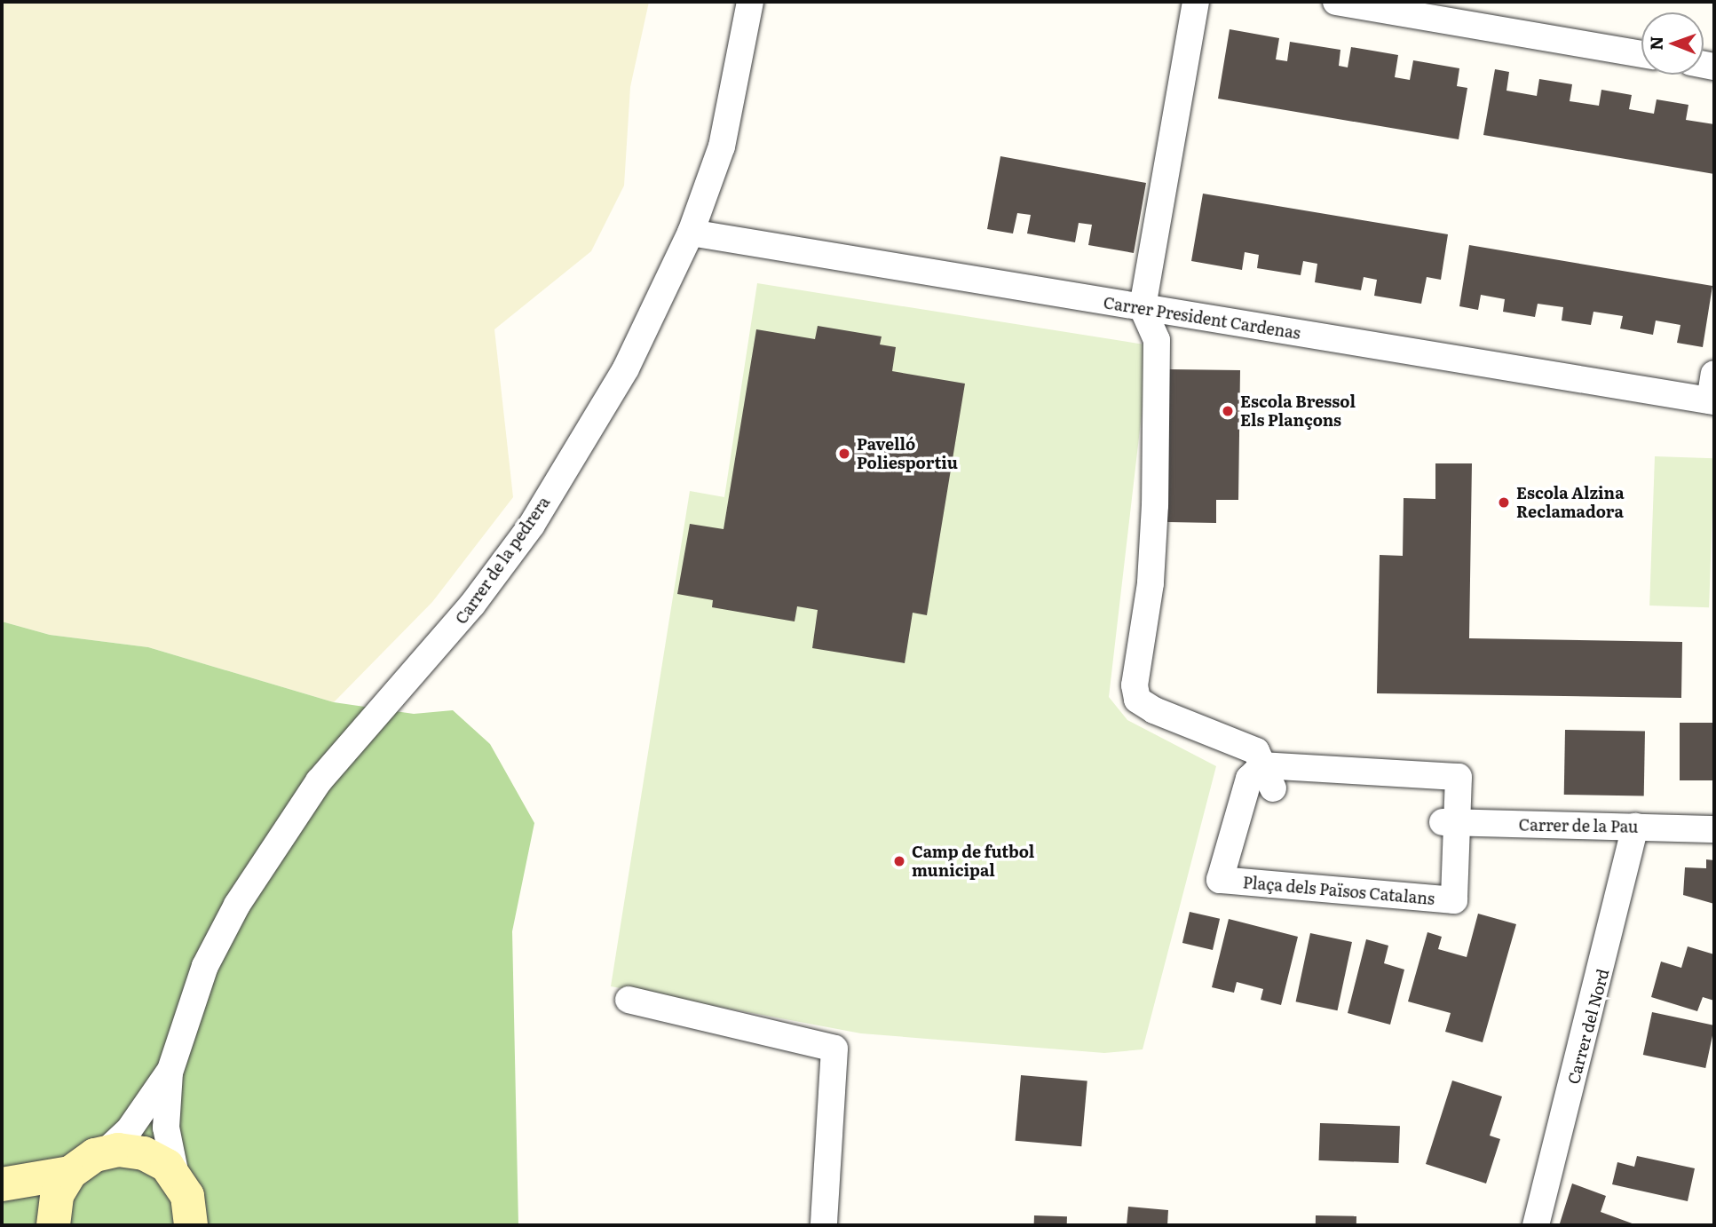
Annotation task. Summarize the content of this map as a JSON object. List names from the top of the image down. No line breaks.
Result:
{"streets":{"street":["Carrer President Cardenas","Carrer de la pedrera","Carrer de la Pau","Plaça dels Països Catalans","Carrer del Nord"]},"crossings":[["Carrer President Cardenas","Carrer de la pedrera"],["Carrer de la Pau","Carrer del Nord"]],"places":["Escola Bressol Els Plançons","Pavelló Poliesportiu","Escola Alzina Reclamadora","Camp de futbol municipal"],"north":"left"}
